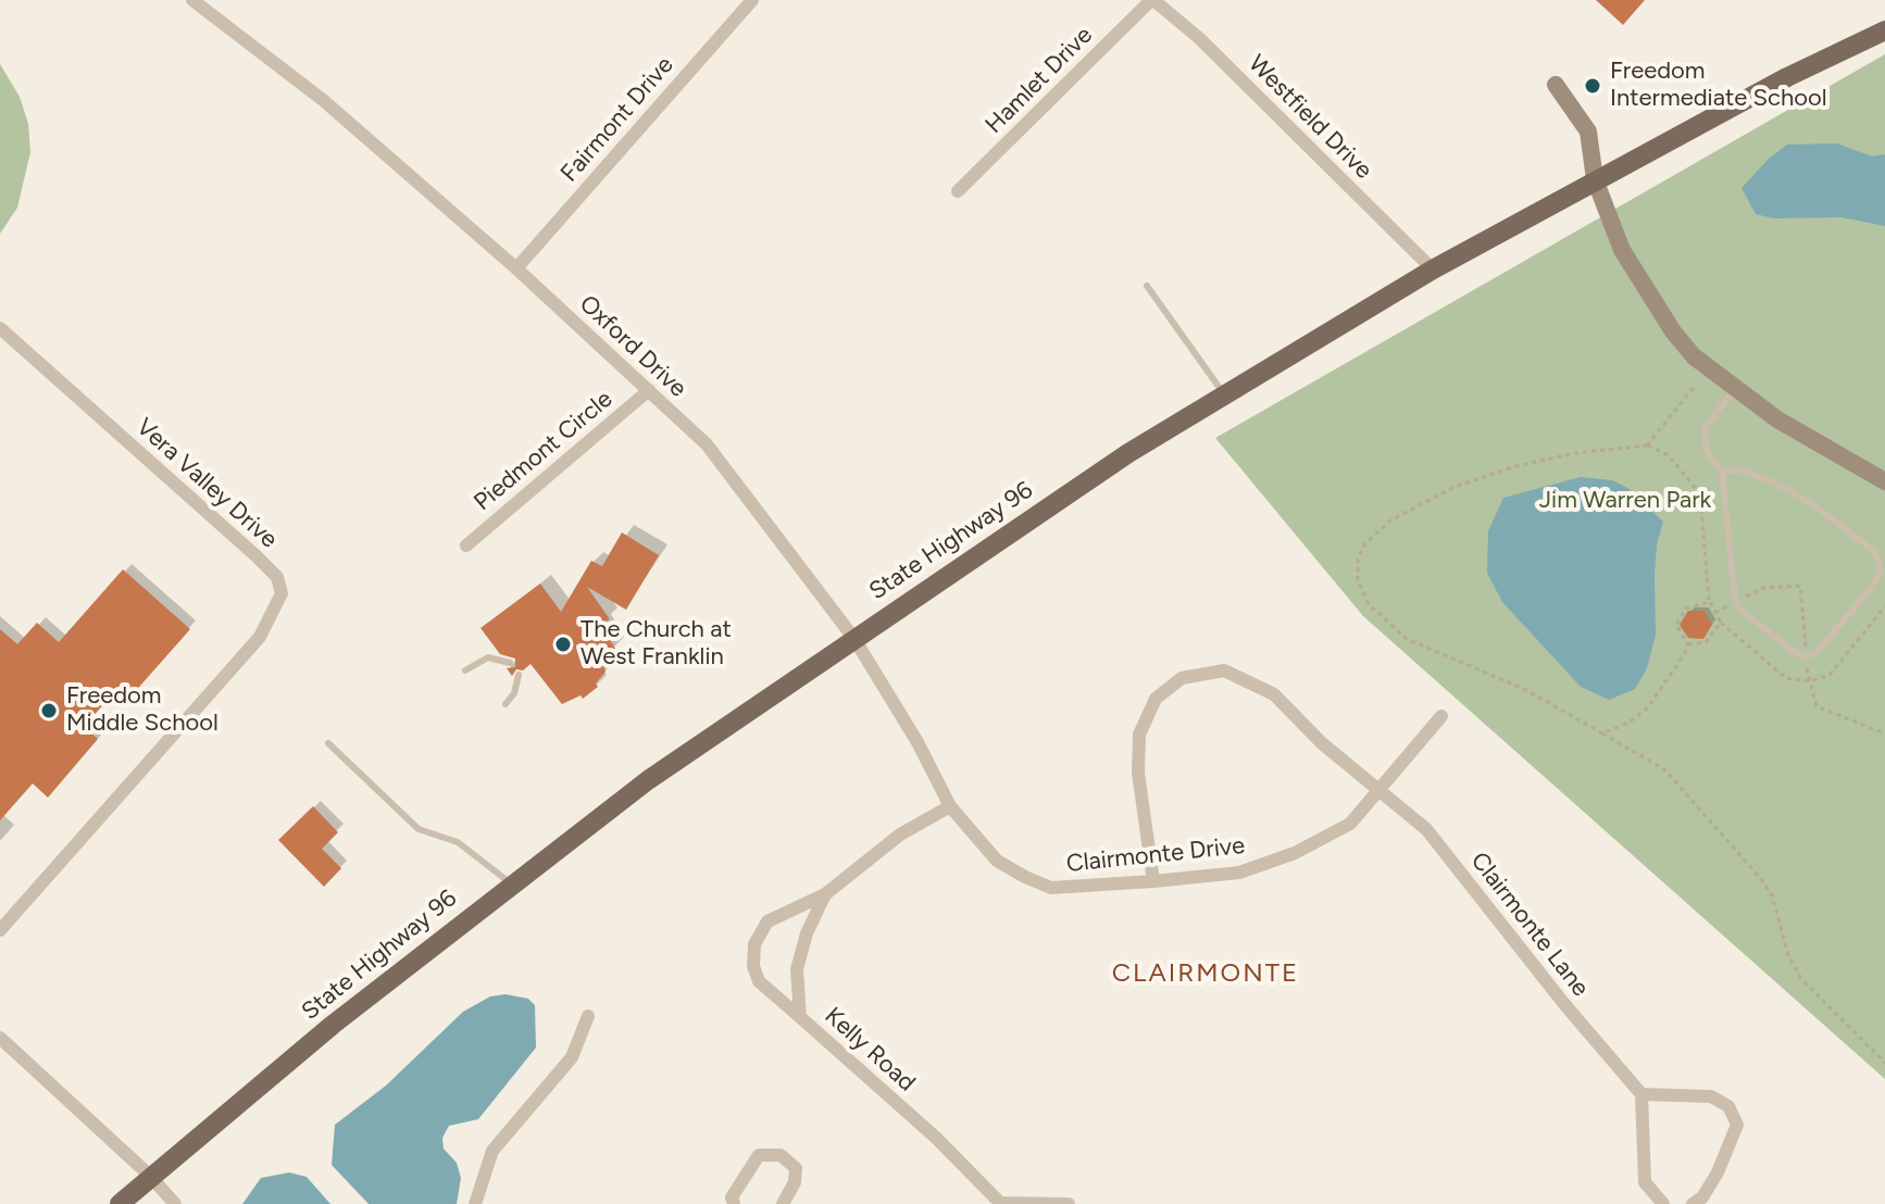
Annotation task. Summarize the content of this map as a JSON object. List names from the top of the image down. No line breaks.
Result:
{"streets":{"main road":["State Highway 96"],"street":["Hamlet Drive","Westfield Drive","Fairmont Drive","Oxford Drive","Piedmont Circle","Vera Valley Drive","Clairmonte Drive","Clairmonte Lane","Kelly Road"]},"crossings":[["Hamlet Drive","Westfield Drive"],["Westfield Drive","State Highway 96"],["Fairmont Drive","Oxford Drive"],["Oxford Drive","Piedmont Circle"],["Oxford Drive","State Highway 96"],["Oxford Drive","Clairmonte Drive"],["Oxford Drive","Kelly Road"],["Clairmonte Drive","Clairmonte Lane"],["Clairmonte Drive","Kelly Road"]],"districts":["CLAIRMONTE"],"parks":["Jim Warren Park"],"places":["Freedom Intermediate School","The Church at West Franklin","Freedom Middle School"]}
